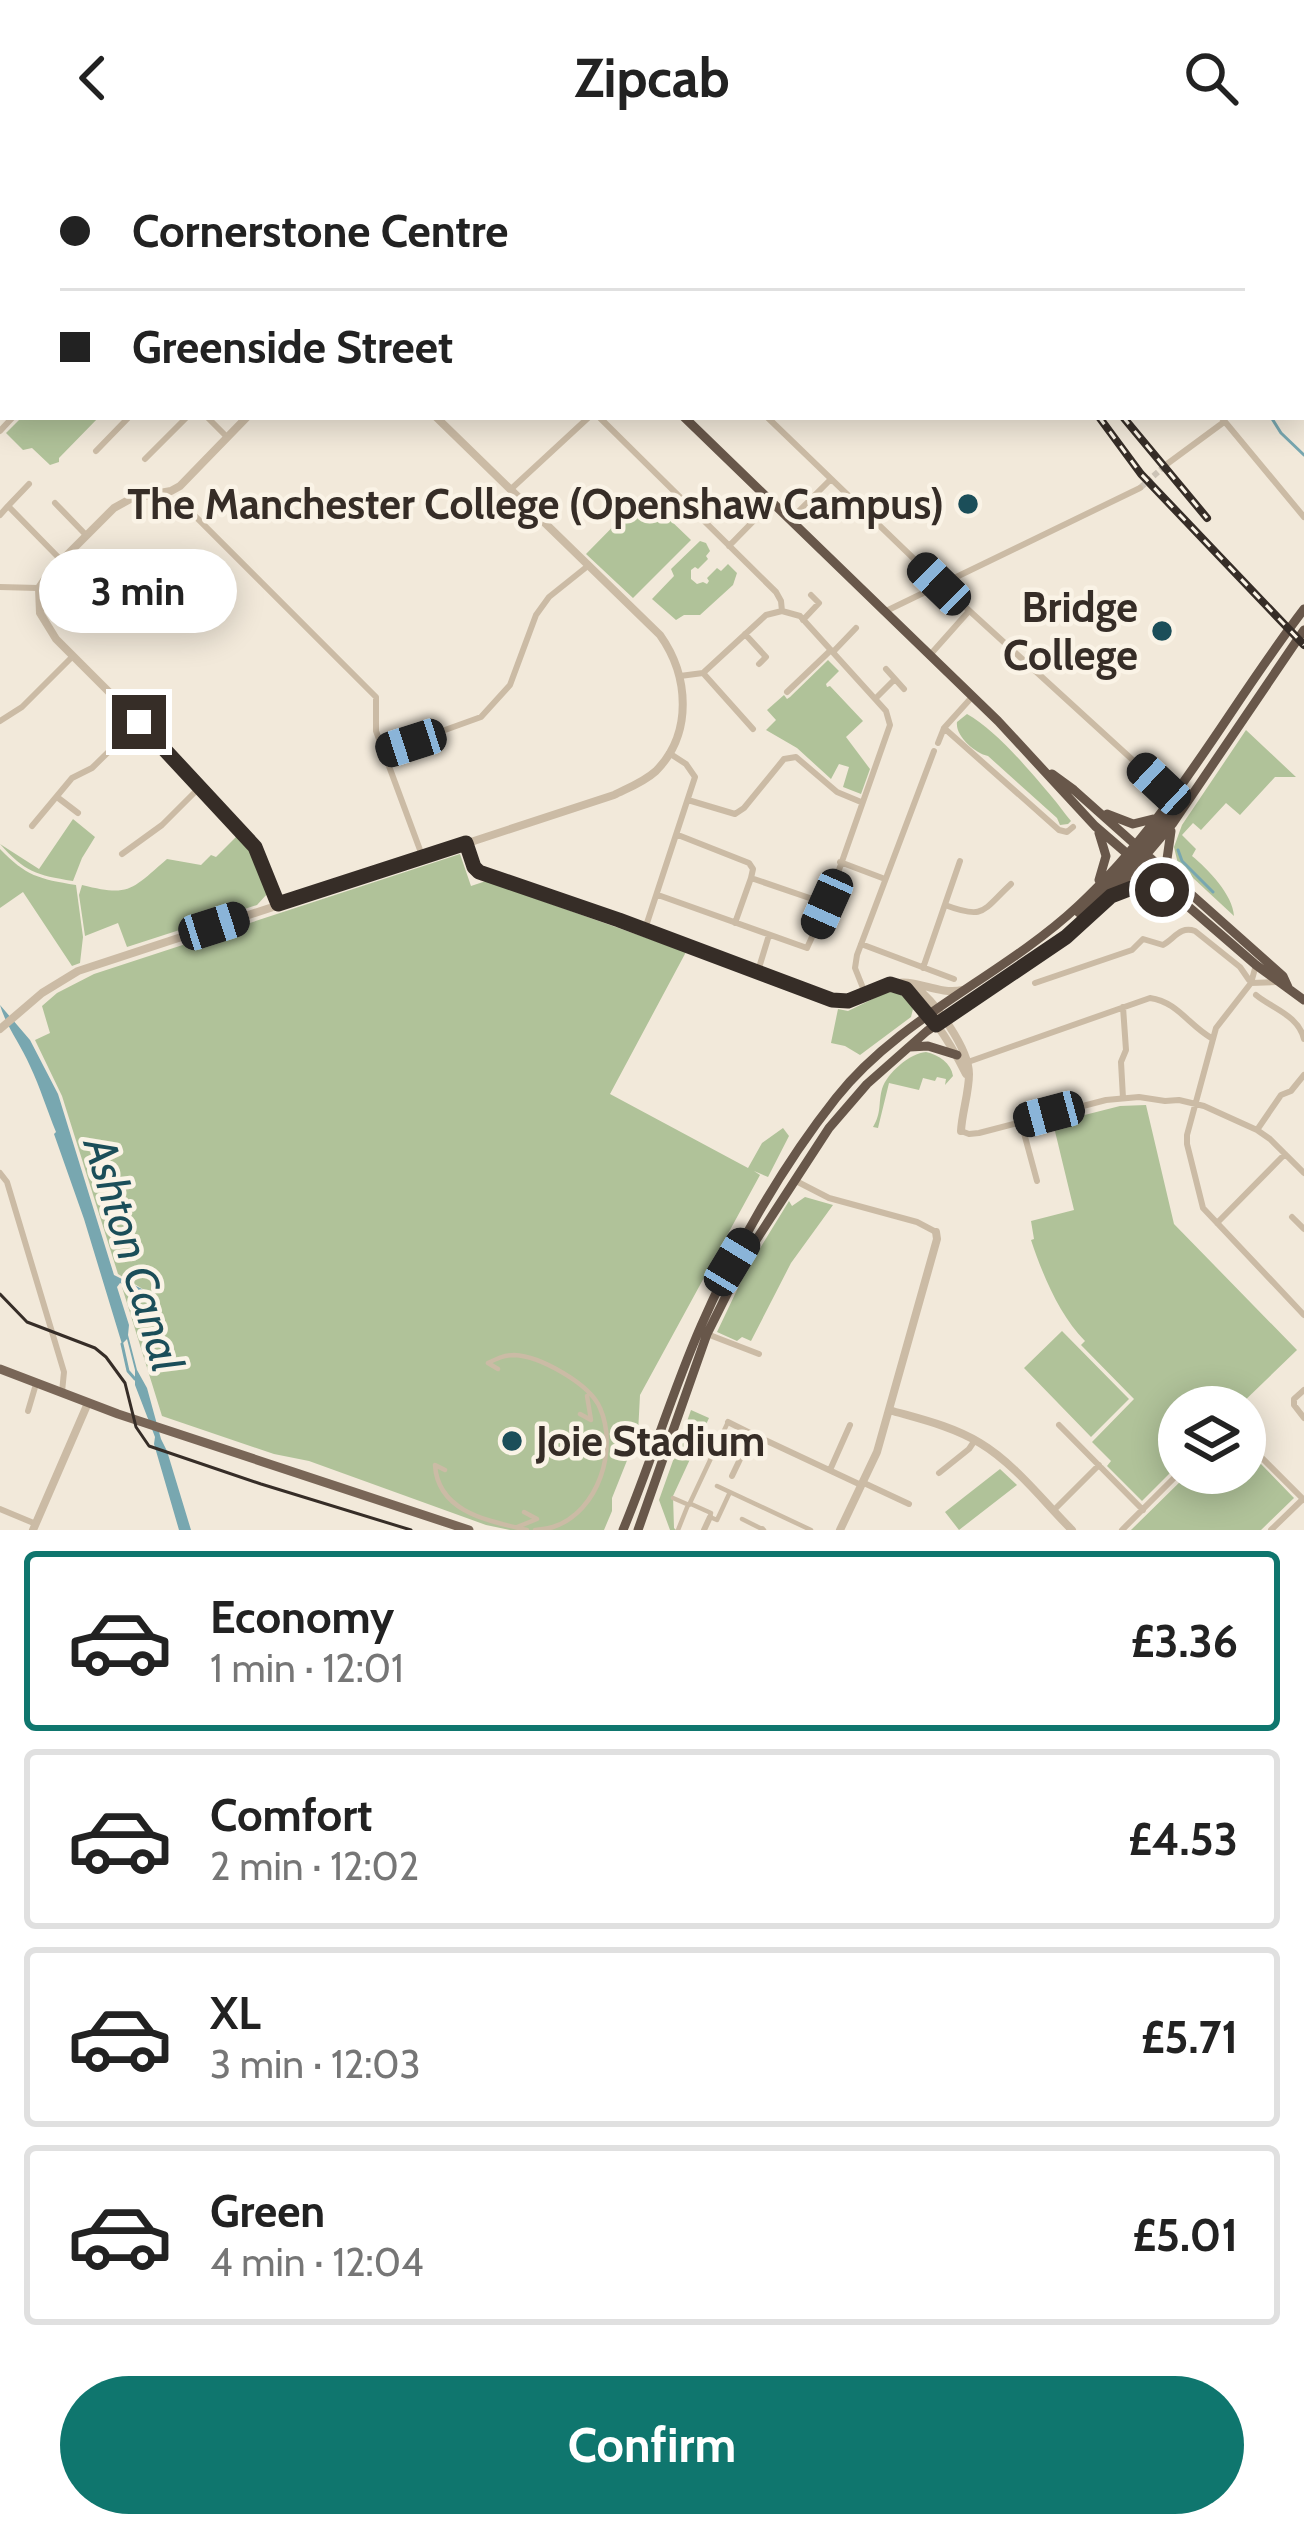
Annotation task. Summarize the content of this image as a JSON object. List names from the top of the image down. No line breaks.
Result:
{"water":["Ashton Canal"],"places":["The Manchester College (Openshaw Campus)","Bridge College","Joie Stadium"],"page":{"header":"Zipcab","banner":["Cornerstone Centre","Greenside Street"],"bubble":"3 min","list":[{"name":"Economy","note":"1 min · 12:01","value":"£3.36"},{"name":"Comfort","note":"2 min · 12:02","value":"£4.53"},{"name":"XL","note":"3 min · 12:03","value":"£5.71"},{"name":"Green","note":"4 min · 12:04","value":"£5.01"}],"buttons":"Confirm"}}
